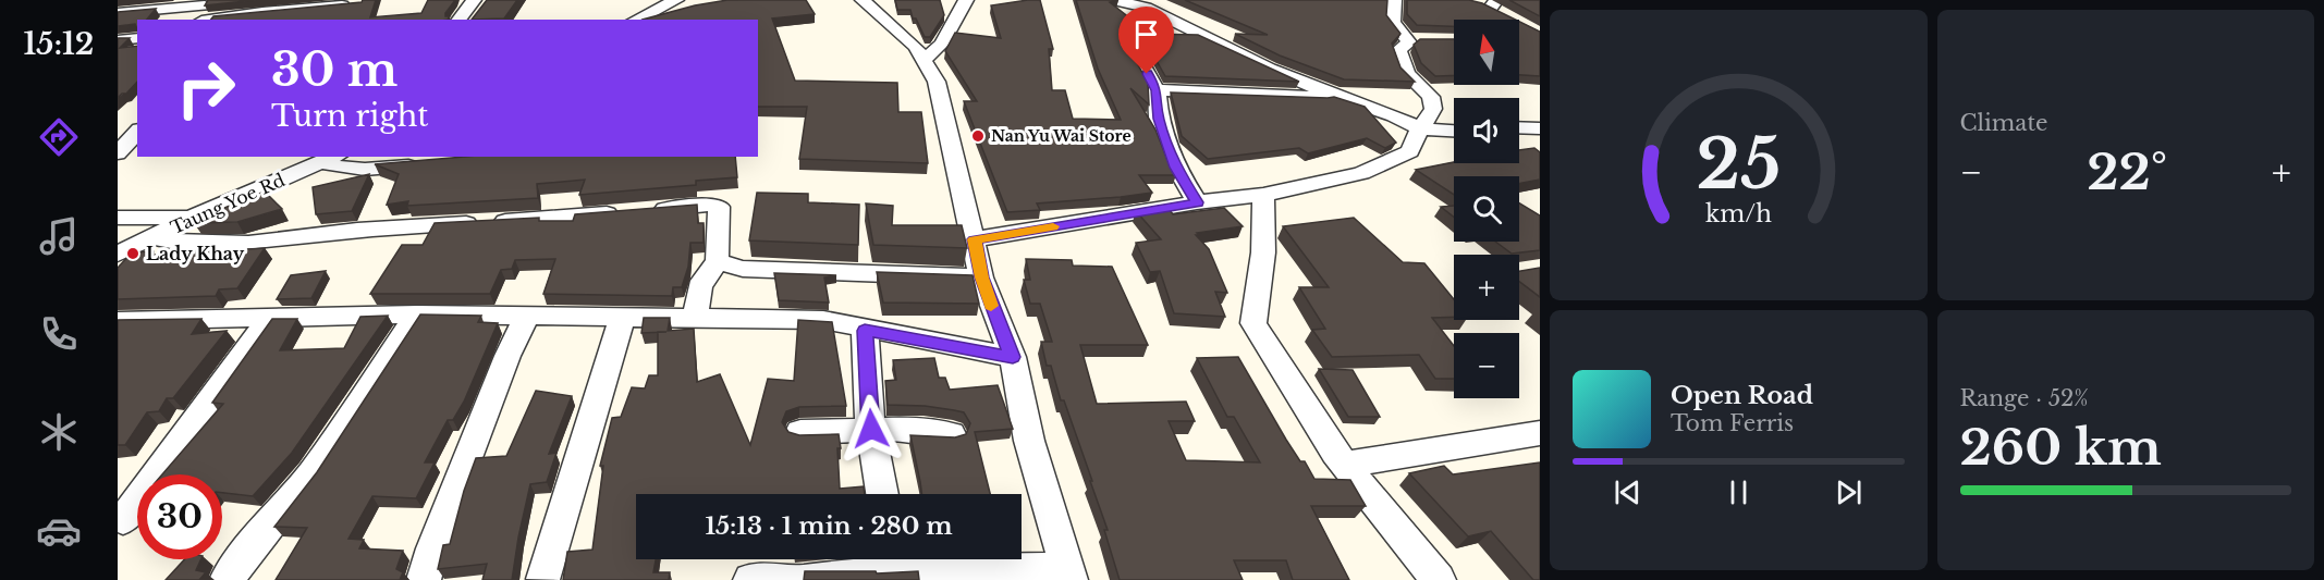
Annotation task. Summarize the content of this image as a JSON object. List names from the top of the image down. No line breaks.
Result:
{"streets":{"street":["Taung Yoe Rd"]},"places":["Nan Yu Wai Store","Lady Khay"],"north":"top","page":{"tabs":"15:12","tile":["Climate",["Range · 52%","260 km"]],"map_buttons":["+","−"],"turn":["30 m","Turn right"],"heat":["−","22°","+"],"song":["Open Road","Tom Ferris"],"limit":"30","trip":"15:13 · 1 min · 280 m","gauge":["25","km/h"]}}
